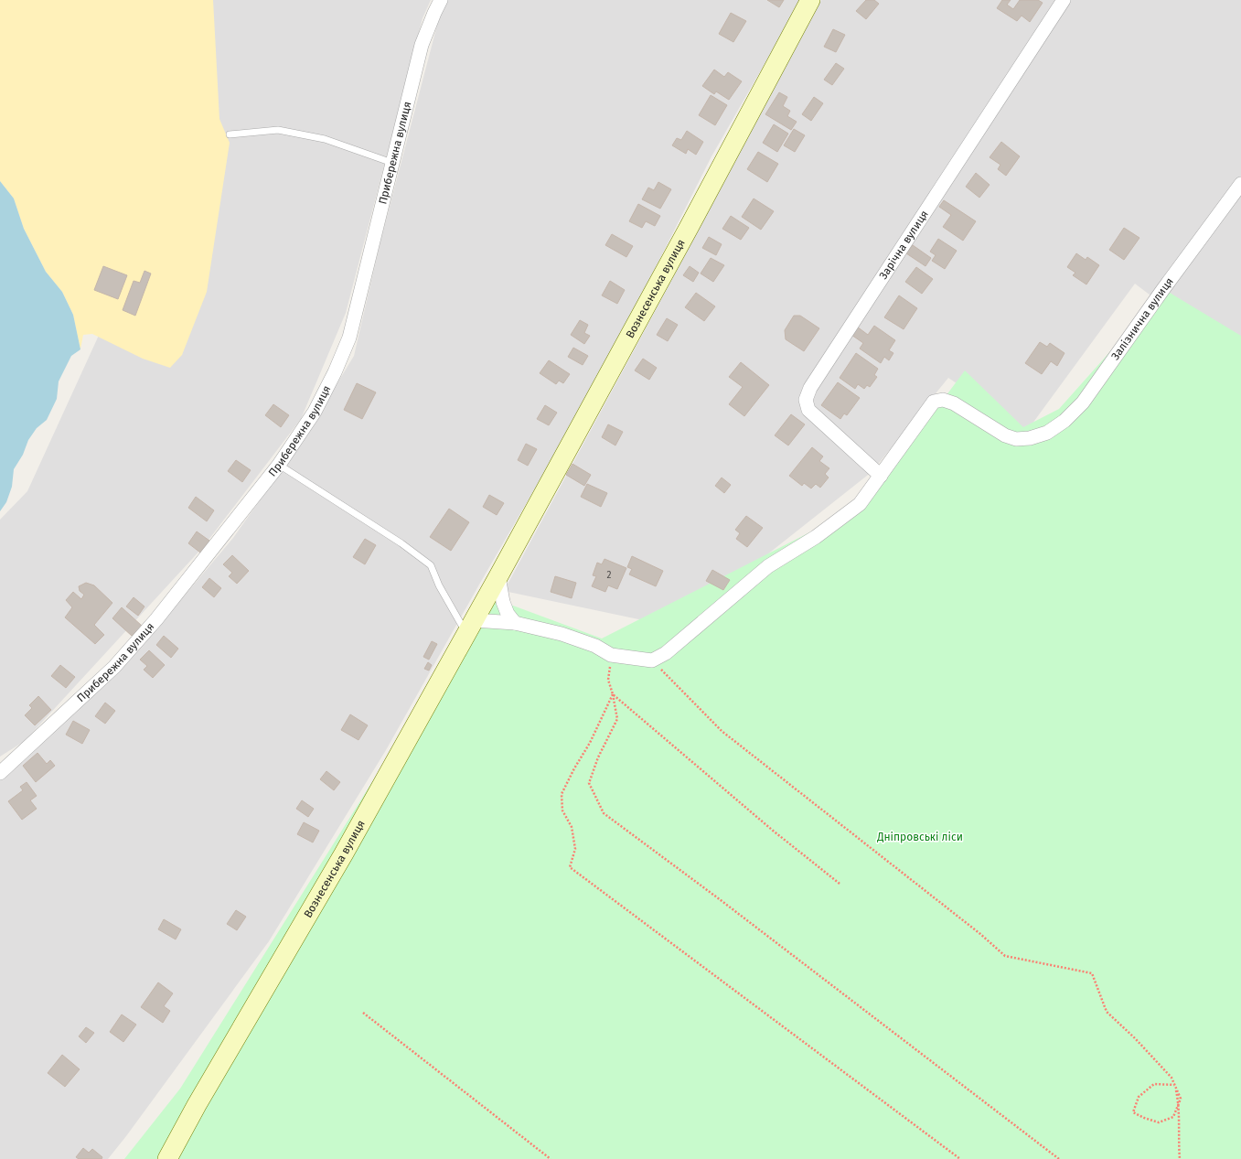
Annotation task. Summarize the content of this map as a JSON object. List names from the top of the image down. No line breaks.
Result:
{"streets":{"main road":["Вознесенська вулиця"],"street":["Прибережна вулиця","Зарічна вулиця","Залізнична вулиця"]},"crossings":[["Зарічна вулиця","Залізнична вулиця"]],"parks":["Дніпровські ліси"],"house_numbers":["2"]}
